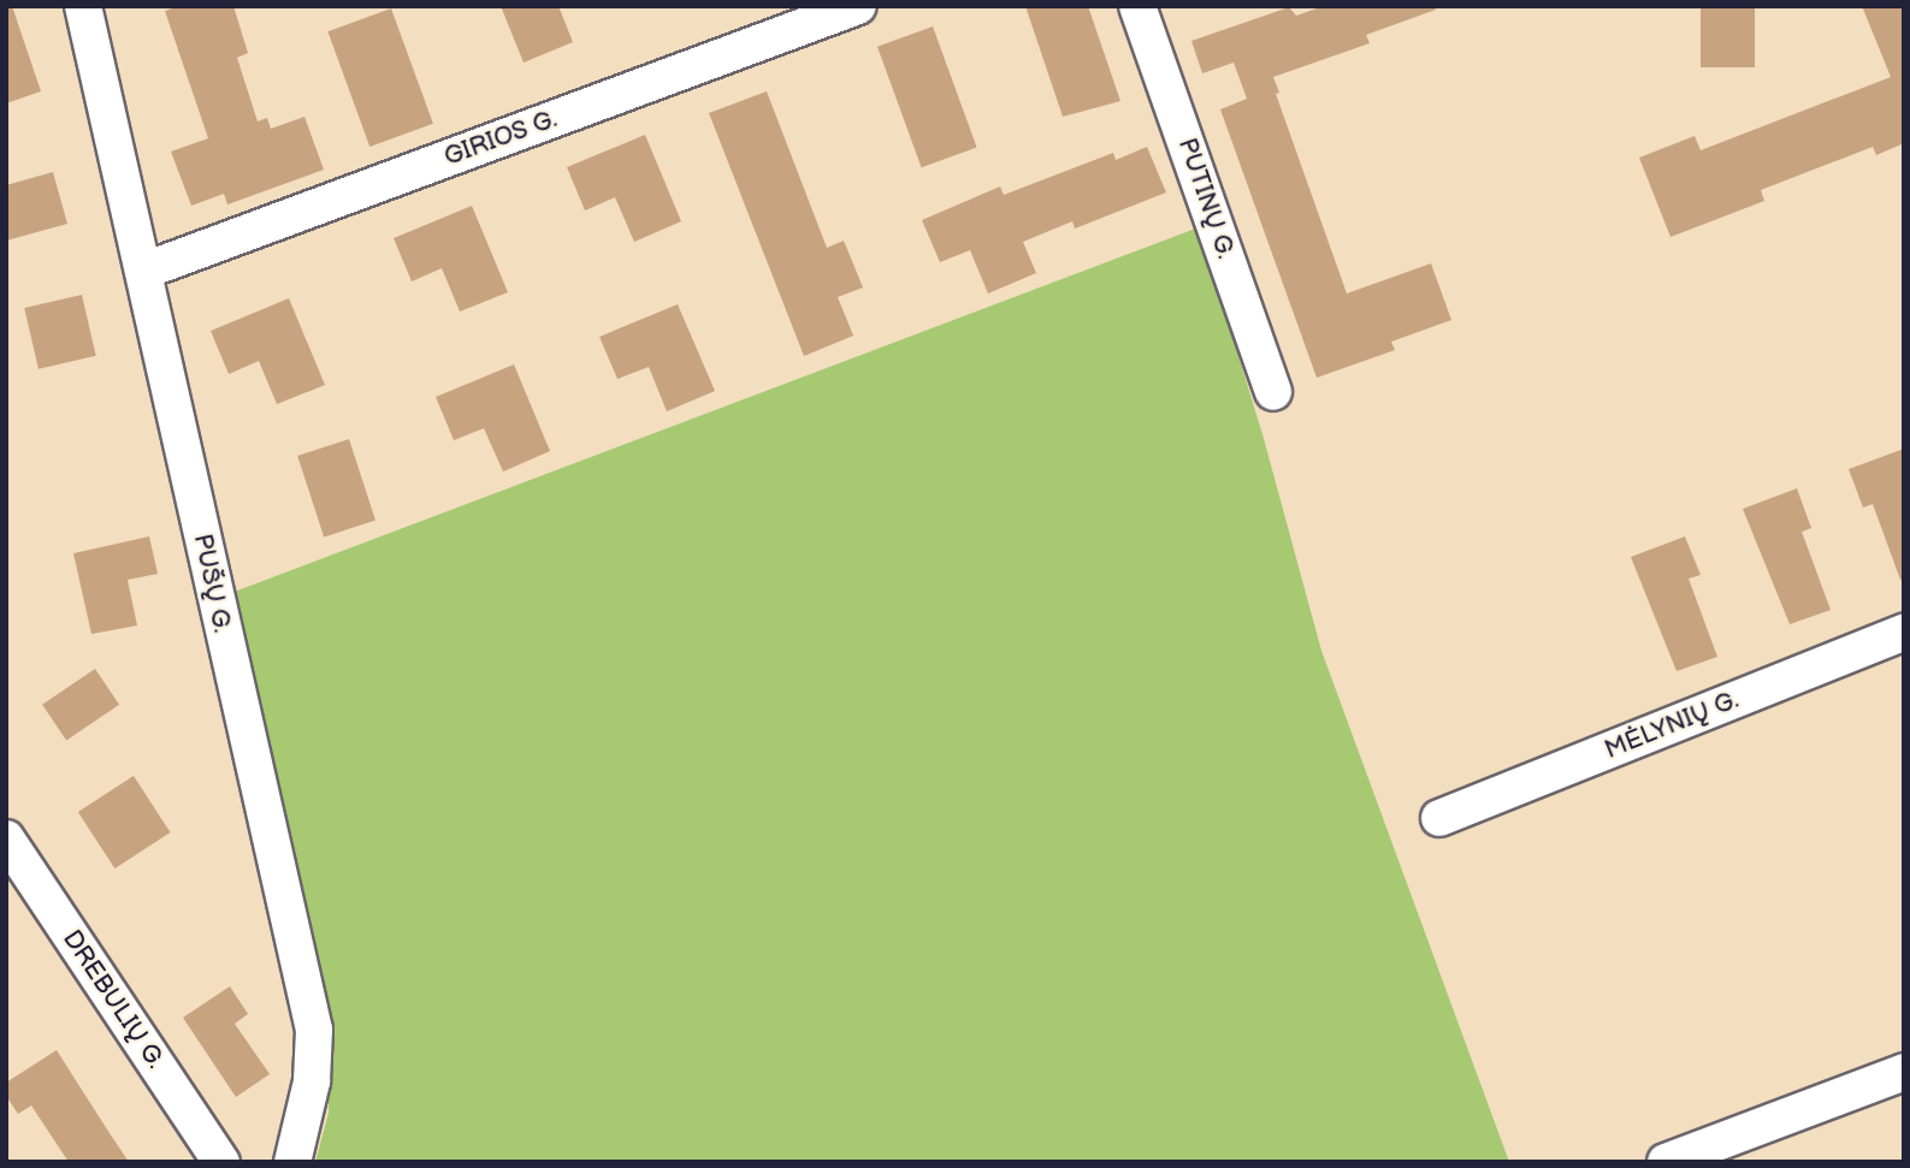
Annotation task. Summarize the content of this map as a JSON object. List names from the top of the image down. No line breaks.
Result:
{"streets":{"street":["GIRIOS G.","PUTINŲ G.","PUŠŲ G.","MĖLYNIŲ G.","DREBULIŲ G."]},"crossings":[["GIRIOS G.","PUŠŲ G."]]}
